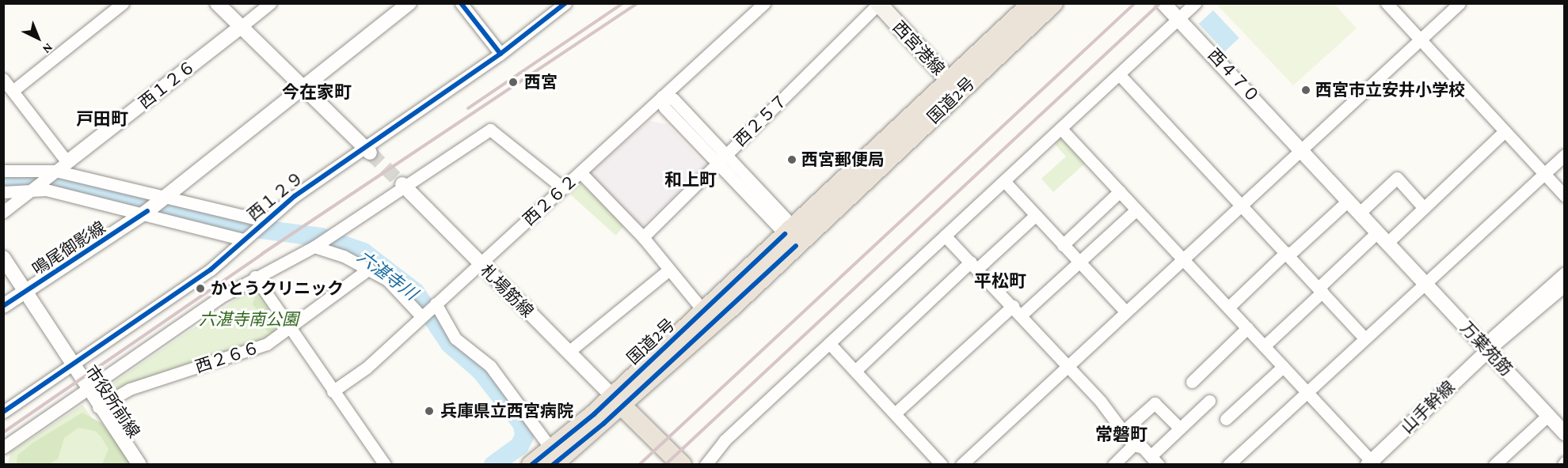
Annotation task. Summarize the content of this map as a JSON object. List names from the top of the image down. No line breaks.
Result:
{"streets":{"highway":["国道2号"],"main road":["西宮港線"],"street":["西４７０","西１２６","西２５７","西１２９","西２６２","鳴尾御影線","札場筋線","万葉苑筋","西２６６","市役所前線","山手幹線"]},"crossings":[["西宮港線","国道2号"],["西宮港線","西２５７"],["西４７０","万葉苑筋"],["国道2号","札場筋線"],["西１２９","市役所前線"],["西２６２","札場筋線"],["鳴尾御影線","市役所前線"],["万葉苑筋","山手幹線"],["西２６６","市役所前線"]],"districts":["今在家町","戸田町","和上町","平松町","常磐町"],"water":["六湛寺川"],"parks":["六湛寺南公園"],"places":["西宮","西宮市立安井小学校","西宮郵便局","かとうクリニック","兵庫県立西宮病院"],"north":"bottom right"}
